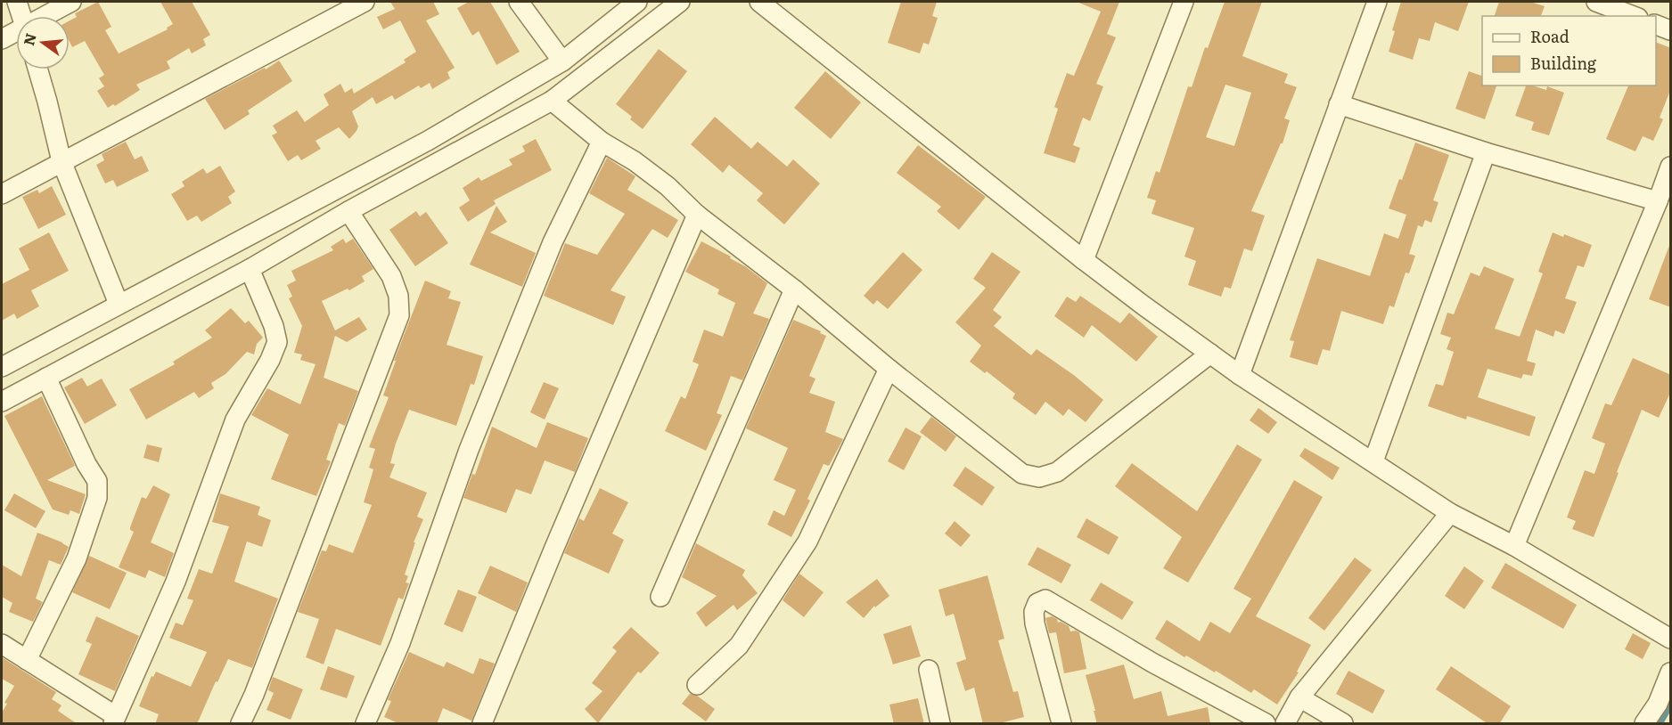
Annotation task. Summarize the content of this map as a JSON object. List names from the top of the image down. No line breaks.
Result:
{"legend":["Road","Building"],"north":"left"}
